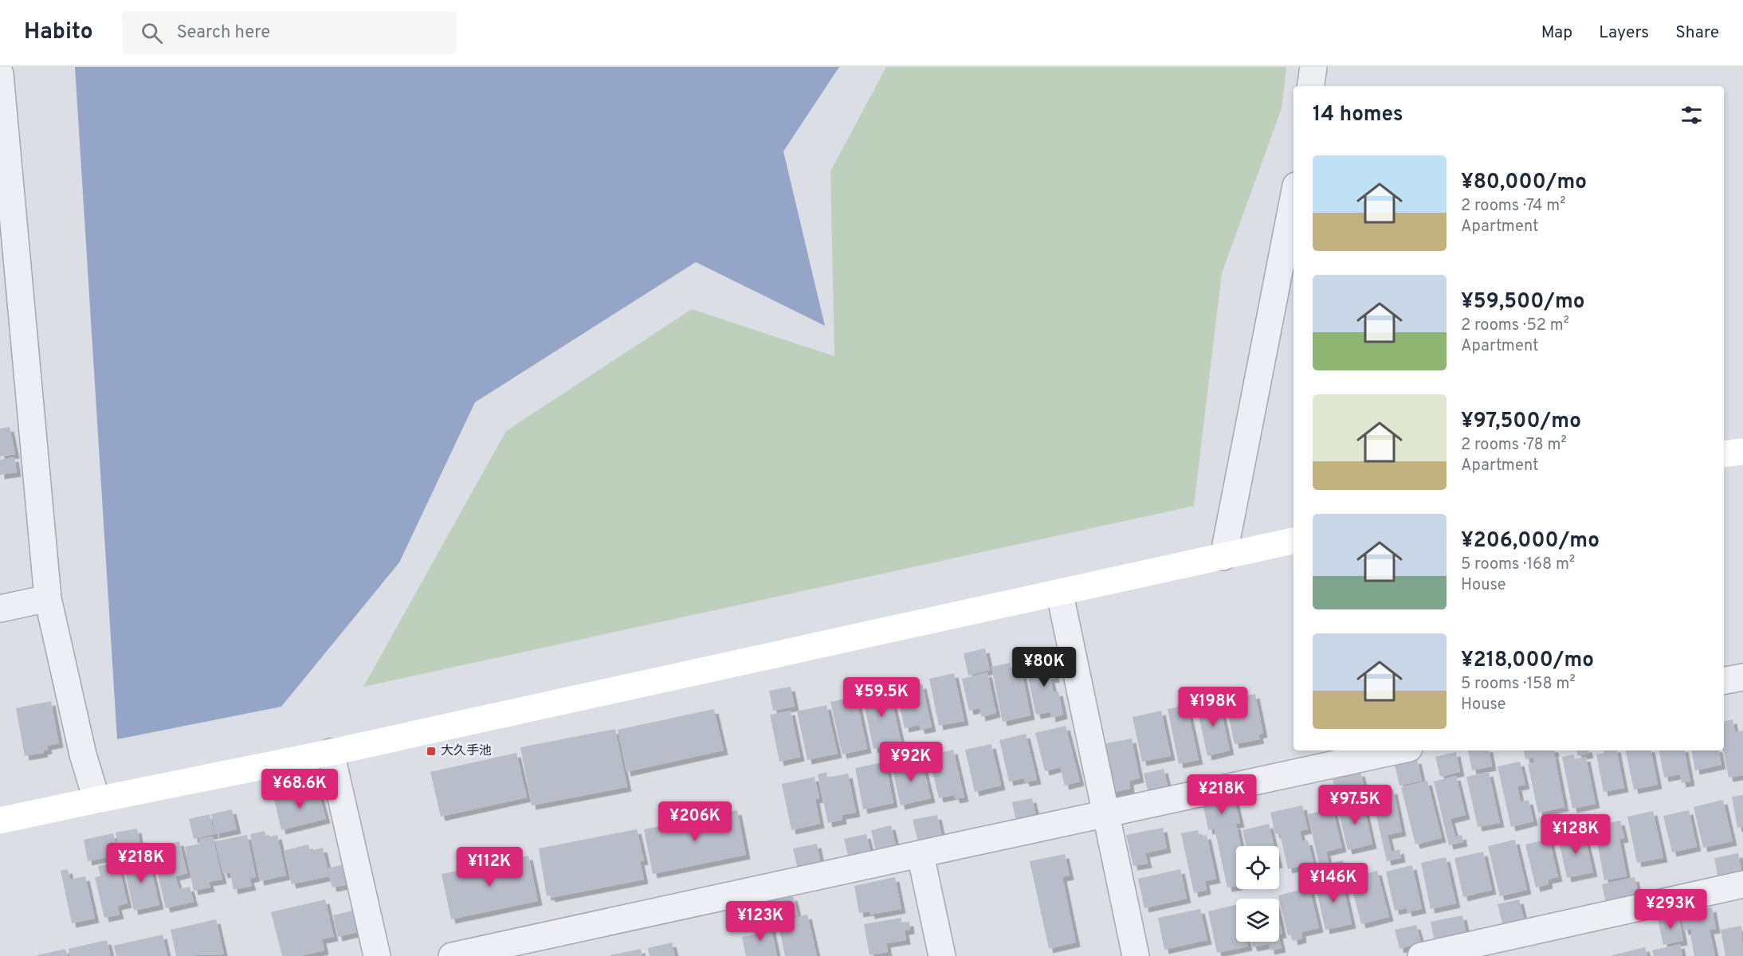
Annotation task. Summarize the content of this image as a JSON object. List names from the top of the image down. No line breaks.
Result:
{"places":{"transit":["大久手池"]},"page":{"header":"Habito","search":"Search here","nav":["Map","Layers","Share"],"heading":"14 homes","list":[{"name":"¥80,000/mo","note":"2 rooms · 74 m² · Apartment"},{"name":"¥59,500/mo","note":"2 rooms · 52 m² · Apartment"},{"name":"¥97,500/mo","note":"2 rooms · 78 m² · Apartment"},{"name":"¥206,000/mo","note":"5 rooms · 168 m² · House"},{"name":"¥218,000/mo","note":"5 rooms · 158 m² · House"}],"price":["¥80K","¥59.5K","¥198K","¥92K","¥68.6K","¥218K","¥97.5K","¥206K","¥128K","¥218K","¥112K","¥146K","¥293K","¥123K"]}}
